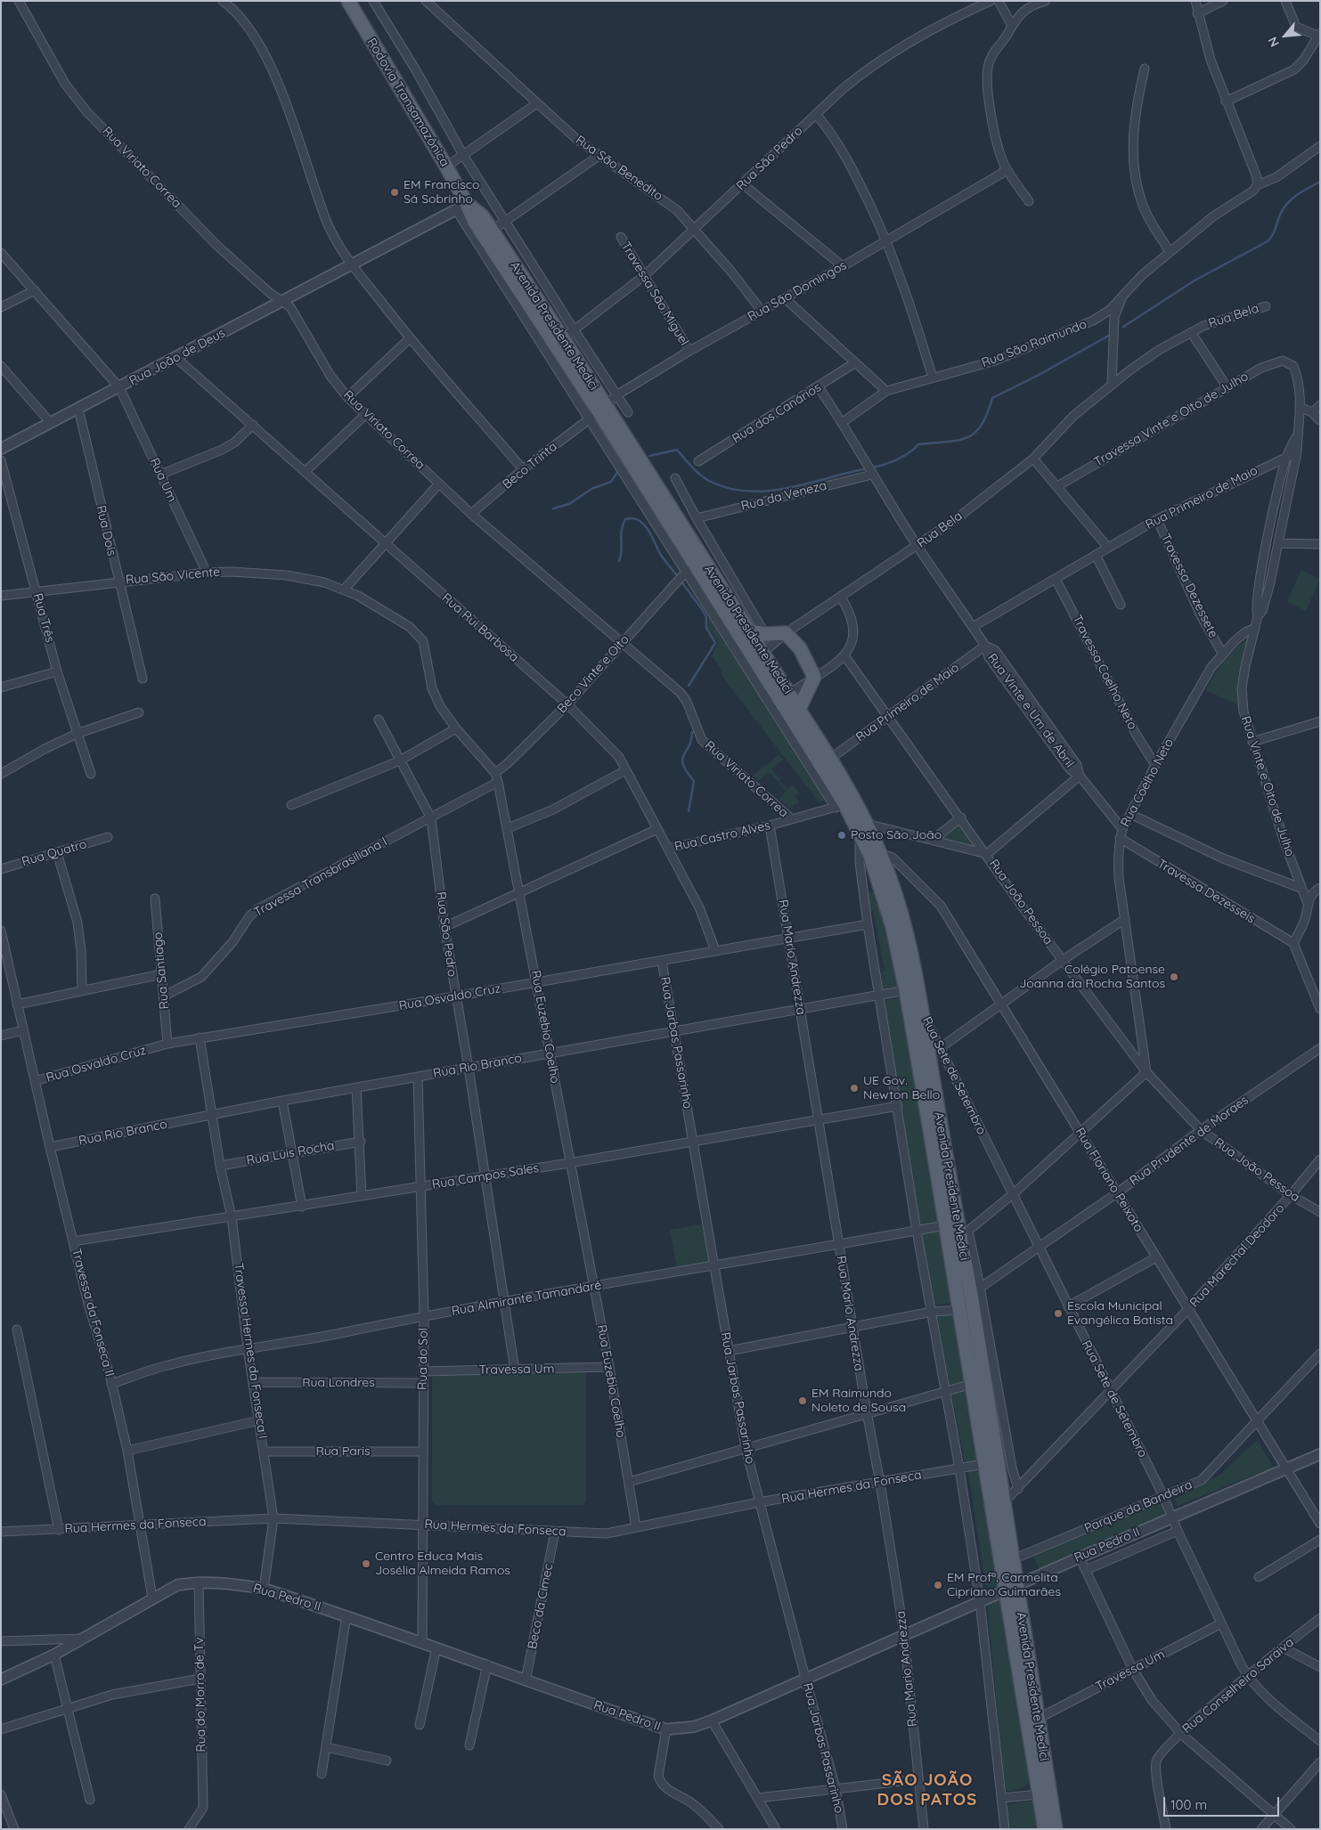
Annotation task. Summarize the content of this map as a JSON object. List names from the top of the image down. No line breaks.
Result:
{"streets":{"main road":["Rodovia Transamazônica","Avenida Presidente Medici"],"street":["Rua São Pedro","Rua Viriato Correa","Rua São Benedito","Rua São Domingos","Travessa São Miguel","Rua Bela","Rua São Raimundo","Rua João de Deus","Rua dos Canários","Travessa Vinte e Oito de Julho","Beco Trinta","Rua Um","Rua da Veneza","Rua Primeiro de Maio","Rua Dois","Rua São Vicente","Travessa Dezessete","Rua Três","Rua Rui Barbosa","Travessa Coelho Neto","Beco Vinte e Oito","Rua Vinte e Um de Abril","Rua Coelho Neto","Rua Vinte e Oito de Julho","Rua Castro Alves","Rua Quatro","Travessa Transbrasiliana I","Travessa Dezesseis","Rua João Pessoa","Rua Mario Andrezza","Rua Santiago","Rua Osvaldo Cruz","Rua Euzebio Coelho","Rua Jarbas Passarinho","Rua Rio Branco","Rua Sete de Setembro","Rua Prudente de Moraes","Rua Luis Rocha","Rua Campos Sales","Rua Floriano Peixoto","Rua Marechal Deodoro","Rua Almirante Tamandaré","Travessa da Fonseca II","Travessa Hermes da Fonseca I","Rua do Sol","Travessa Um","Rua Londres","Rua Paris","Rua Hermes da Fonseca","Parque da Bandeira","Rua Pedro II","Beco da Cimec","Rua Conselheiro Saraiva","Rua do Morro de Tv"]},"crossings":[["Rodovia Transamazônica","Avenida Presidente Medici"],["Rodovia Transamazônica","Rua João de Deus"],["Rua São Pedro","Rua São Benedito"],["Rua São Pedro","Travessa São Miguel"],["Rua São Pedro","Avenida Presidente Medici"],["Rua São Pedro","Travessa Transbrasiliana I"],["Rua São Pedro","Rua Osvaldo Cruz"],["Rua São Pedro","Rua Rio Branco"],["Rua São Pedro","Rua Campos Sales"],["Rua São Pedro","Rua Almirante Tamandaré"],["Rua São Pedro","Travessa Um"],["Rua Viriato Correa","Rua João de Deus"],["Rua Viriato Correa","Beco Trinta"],["Rua Viriato Correa","Beco Vinte e Oito"],["Rua Viriato Correa","Rua Castro Alves"],["Rua São Benedito","Rua São Domingos"],["Rua São Domingos","Travessa São Miguel"],["Rua São Domingos","Avenida Presidente Medici"],["Rua São Domingos","Beco Trinta"],["Rua Bela","Avenida Presidente Medici"],["Rua Bela","Rua Vinte e Um de Abril"],["Avenida Presidente Medici","Rua João de Deus"],["Avenida Presidente Medici","Beco Trinta"],["Avenida Presidente Medici","Rua Primeiro de Maio"],["Avenida Presidente Medici","Rua Castro Alves"],["Avenida Presidente Medici","Rua Osvaldo Cruz"],["Avenida Presidente Medici","Rua Rio Branco"],["Avenida Presidente Medici","Rua Sete de Setembro"],["Avenida Presidente Medici","Rua Prudente de Moraes"],["Avenida Presidente Medici","Rua Campos Sales"],["Avenida Presidente Medici","Rua Floriano Peixoto"],["Avenida Presidente Medici","Rua Marechal Deodoro"],["Avenida Presidente Medici","Rua Almirante Tamandaré"],["Avenida Presidente Medici","Travessa Um"],["Avenida Presidente Medici","Rua Hermes da Fonseca"],["Avenida Presidente Medici","Parque da Bandeira"],["Avenida Presidente Medici","Rua Pedro II"],["Rua São Raimundo","Rua Vinte e Um de Abril"],["Rua João de Deus","Rua Um"],["Rua João de Deus","Rua Dois"],["Rua João de Deus","Rua Rui Barbosa"],["Rua dos Canários","Rua Vinte e Um de Abril"],["Travessa Vinte e Oito de Julho","Rua Vinte e Oito de Julho"],["Rua Um","Rua São Vicente"],["Rua da Veneza","Rua Vinte e Um de Abril"],["Rua Primeiro de Maio","Travessa Dezessete"],["Rua Primeiro de Maio","Travessa Coelho Neto"],["Rua Primeiro de Maio","Rua Vinte e Um de Abril"],["Rua Primeiro de Maio","Rua Vinte e Oito de Julho"],["Rua Primeiro de Maio","Rua João Pessoa"],["Rua Dois","Rua São Vicente"],["Rua São Vicente","Rua Três"],["Rua São Vicente","Rua Euzebio Coelho"],["Travessa Dezessete","Rua Coelho Neto"],["Rua Rui Barbosa","Beco Vinte e Oito"],["Rua Rui Barbosa","Rua Castro Alves"],["Rua Rui Barbosa","Rua Osvaldo Cruz"],["Travessa Coelho Neto","Rua Coelho Neto"],["Beco Vinte e Oito","Rua Euzebio Coelho"],["Rua Vinte e Um de Abril","Rua Coelho Neto"],["Rua Coelho Neto","Rua Vinte e Oito de Julho"],["Rua Coelho Neto","Travessa Dezesseis"],["Rua Coelho Neto","Rua João Pessoa"],["Rua Castro Alves","Rua Mario Andrezza"],["Travessa Transbrasiliana I","Rua Santiago"],["Travessa Transbrasiliana I","Rua Euzebio Coelho"],["Rua João Pessoa","Rua Prudente de Moraes"],["Rua João Pessoa","Rua Marechal Deodoro"],["Rua Mario Andrezza","Rua Osvaldo Cruz"],["Rua Mario Andrezza","Rua Rio Branco"],["Rua Mario Andrezza","Rua Campos Sales"],["Rua Mario Andrezza","Rua Almirante Tamandaré"],["Rua Mario Andrezza","Rua Hermes da Fonseca"],["Rua Mario Andrezza","Rua Pedro II"],["Rua Santiago","Rua Osvaldo Cruz"],["Rua Osvaldo Cruz","Rua Euzebio Coelho"],["Rua Osvaldo Cruz","Rua Jarbas Passarinho"],["Rua Osvaldo Cruz","Travessa da Fonseca II"],["Rua Osvaldo Cruz","Travessa Hermes da Fonseca I"],["Rua Euzebio Coelho","Rua Rio Branco"],["Rua Euzebio Coelho","Rua Campos Sales"],["Rua Euzebio Coelho","Rua Almirante Tamandaré"],["Rua Euzebio Coelho","Travessa Um"],["Rua Euzebio Coelho","Rua Hermes da Fonseca"],["Rua Jarbas Passarinho","Rua Rio Branco"],["Rua Jarbas Passarinho","Rua Campos Sales"],["Rua Jarbas Passarinho","Rua Almirante Tamandaré"],["Rua Jarbas Passarinho","Rua Hermes da Fonseca"],["Rua Jarbas Passarinho","Rua Pedro II"],["Rua Rio Branco","Travessa da Fonseca II"],["Rua Rio Branco","Travessa Hermes da Fonseca I"],["Rua Rio Branco","Rua do Sol"],["Rua Sete de Setembro","Rua Prudente de Moraes"],["Rua Sete de Setembro","Rua Marechal Deodoro"],["Rua Sete de Setembro","Travessa Um"],["Rua Sete de Setembro","Parque da Bandeira"],["Rua Sete de Setembro","Rua Pedro II"],["Rua Sete de Setembro","Rua Conselheiro Saraiva"],["Rua Prudente de Moraes","Rua Floriano Peixoto"],["Rua Luis Rocha","Travessa Hermes da Fonseca I"],["Rua Campos Sales","Travessa da Fonseca II"],["Rua Campos Sales","Travessa Hermes da Fonseca I"],["Rua Campos Sales","Rua do Sol"],["Rua Floriano Peixoto","Rua Marechal Deodoro"],["Rua Floriano Peixoto","Parque da Bandeira"],["Rua Floriano Peixoto","Rua Pedro II"],["Rua Almirante Tamandaré","Travessa da Fonseca II"],["Rua Almirante Tamandaré","Travessa Hermes da Fonseca I"],["Rua Almirante Tamandaré","Rua do Sol"],["Travessa da Fonseca II","Rua Hermes da Fonseca"],["Travessa da Fonseca II","Rua Pedro II"],["Travessa Hermes da Fonseca I","Rua Londres"],["Travessa Hermes da Fonseca I","Rua Paris"],["Travessa Hermes da Fonseca I","Rua Hermes da Fonseca"],["Travessa Hermes da Fonseca I","Rua Pedro II"],["Rua do Sol","Travessa Um"],["Rua do Sol","Rua Londres"],["Rua do Sol","Rua Paris"],["Rua do Sol","Rua Hermes da Fonseca"],["Rua do Sol","Rua Pedro II"],["Rua Hermes da Fonseca","Beco da Cimec"],["Rua Pedro II","Beco da Cimec"],["Rua Pedro II","Rua do Morro de Tv"]],"districts":["SÃO JOÃO DOS PATOS"],"places":["EM Francisco Sá Sobrinho","Posto São João","Colégio Patoense Joanna da Rocha Santos","UE Gov. Newton Bello","Escola Municipal Evangélica Batista","EM Raimundo Noleto de Sousa","Centro Educa Mais Josélia Almeida Ramos","EM Profª. Carmelita Cipriano Guimarães"],"scale_bar":"100 m","north":"bottom left"}
